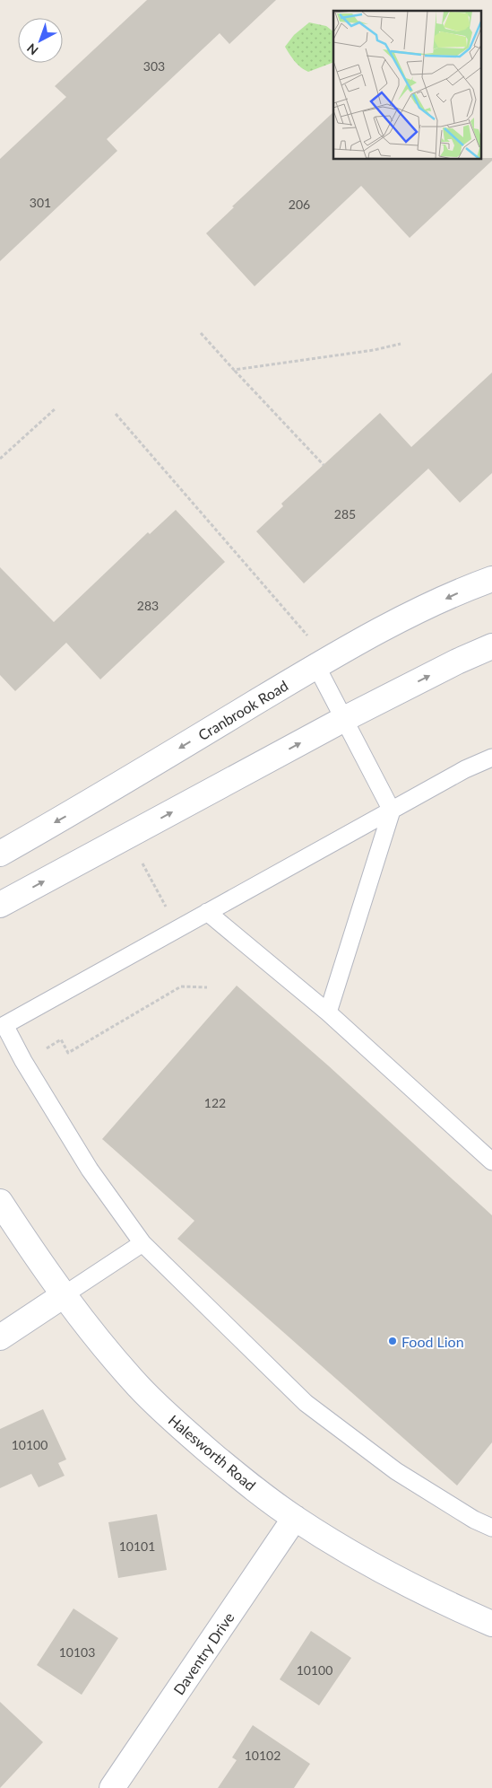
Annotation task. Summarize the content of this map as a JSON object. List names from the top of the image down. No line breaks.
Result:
{"streets":{"street":["Cranbrook Road","Halesworth Road","Daventry Drive"]},"crossings":[["Halesworth Road","Daventry Drive"]],"places":["Food Lion"],"house_numbers":["303","301","206","285","283","122","10100","10101","10103","10100","10102"],"north":"bottom left"}
